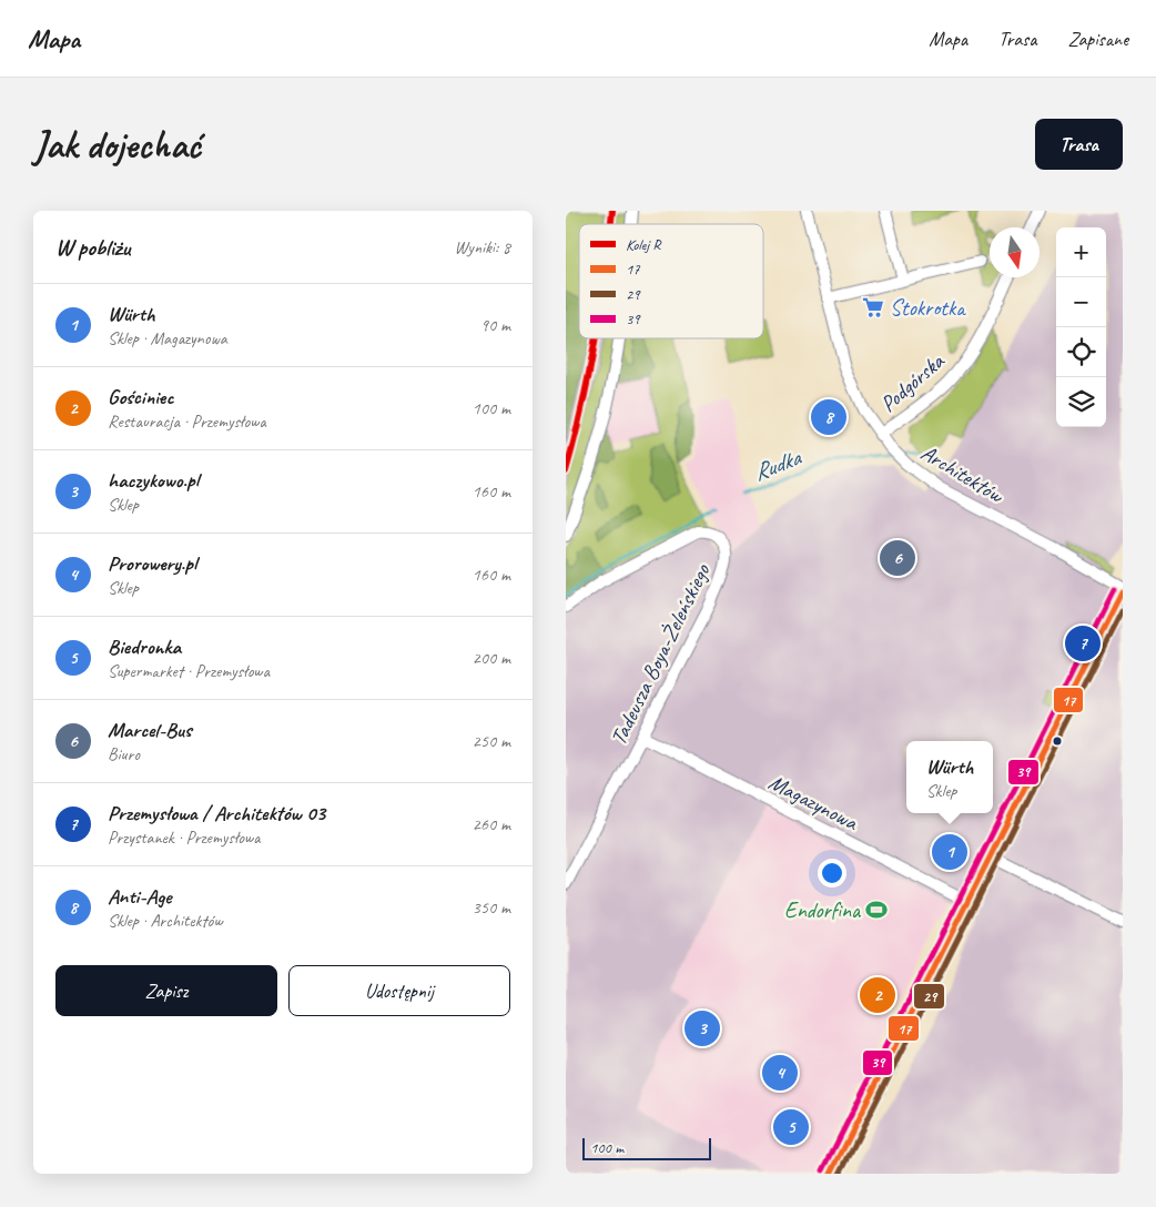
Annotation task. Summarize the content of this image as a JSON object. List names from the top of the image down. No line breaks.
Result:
{"streets":{"street":["Podgórska","Architektów","Tadeusza Boya-Żeleńskiego","Magazynowa"]},"crossings":[["Podgórska","Architektów"],["Tadeusza Boya-Żeleńskiego","Magazynowa"]],"water":["Rudka"],"places":{"supermarket":["Stokrotka"],"sports":["Endorfina"]},"lines":["rail line R","transit line 39","transit line 17","transit line 29"],"legend":["Kolej R","17","29","39"],"scale_bar":"100 m","north":"bottom","page":{"header":"Mapa","nav":["Mapa","Trasa","Zapisane"],"buttons":["Trasa",["Zapisz","Udostępnij"]],"title":"Jak dojechać","heading":["W pobliżu","Wyniki: 8"],"map_buttons":["+","−"],"list":[{"mark":"1","name":"Würth","note":"Sklep · Magazynowa","value":"90 m"},{"mark":"2","name":"Gościniec","note":"Restauracja · Przemysłowa","value":"100 m"},{"mark":"3","name":"haczykowo.pl","note":"Sklep","value":"160 m"},{"mark":"4","name":"Prorowery.pl","note":"Sklep","value":"160 m"},{"mark":"5","name":"Biedronka","note":"Supermarket · Przemysłowa","value":"200 m"},{"mark":"6","name":"Marcel-Bus","note":"Biuro","value":"250 m"},{"mark":"7","name":"Przemysłowa / Architektów 03","note":"Przystanek · Przemysłowa","value":"260 m"},{"mark":"8","name":"Anti-Age","note":"Sklep · Architektów","value":"350 m"}],"pins":["8","6","7","1","2","3","4","5"],"popup":["Würth","Sklep"],"scale":"100 m"}}
